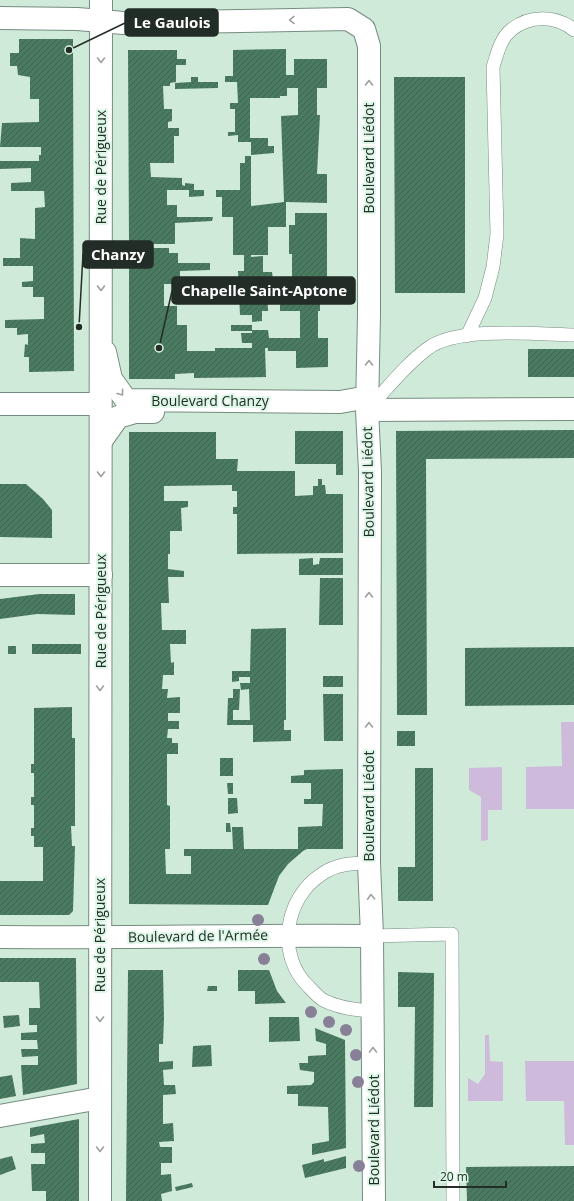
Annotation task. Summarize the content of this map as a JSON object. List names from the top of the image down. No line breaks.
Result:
{"streets":{"main road":["Boulevard Liédot","Rue de Périgueux","Boulevard Chanzy","Boulevard de l'Armée"]},"crossings":[["Boulevard Liédot","Rue de Périgueux"],["Boulevard Liédot","Boulevard Chanzy"],["Boulevard Liédot","Boulevard de l'Armée"],["Rue de Périgueux","Boulevard Chanzy"],["Rue de Périgueux","Boulevard de l'Armée"]],"one_way":["Boulevard Liédot","Rue de Périgueux"],"places":["Le Gaulois","Chanzy","Chapelle Saint-Aptone"],"scale_bar":"20 m"}
